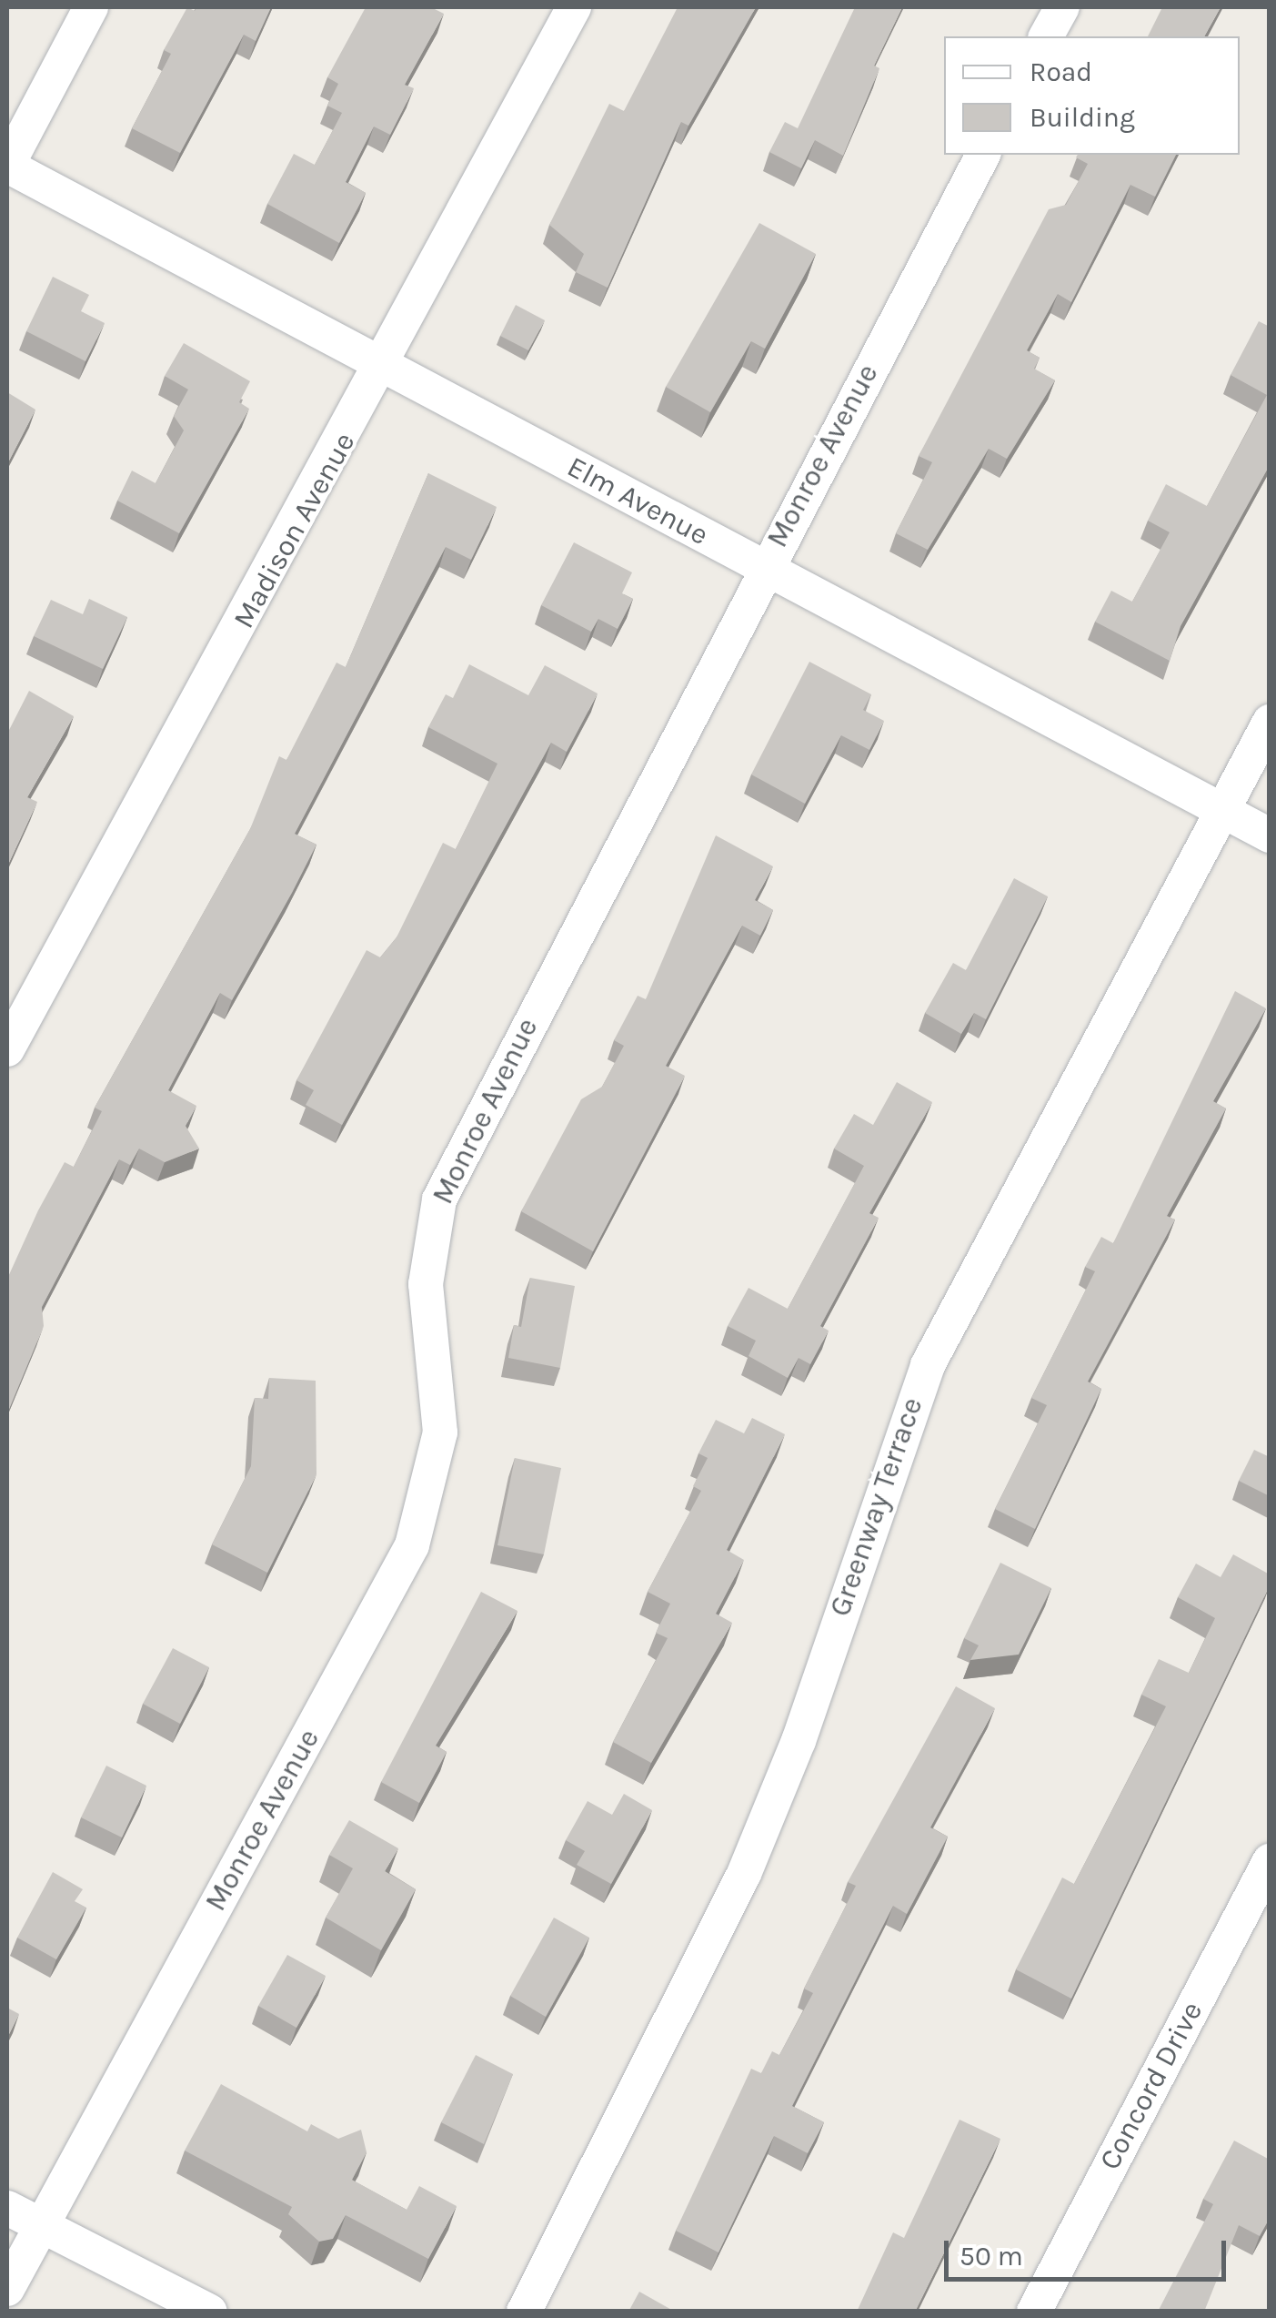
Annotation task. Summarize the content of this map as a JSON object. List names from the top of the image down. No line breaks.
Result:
{"streets":{"street":["Monroe Avenue","Elm Avenue","Madison Avenue","Greenway Terrace","Concord Drive"]},"crossings":[["Monroe Avenue","Elm Avenue"],["Elm Avenue","Madison Avenue"],["Elm Avenue","Greenway Terrace"]],"legend":["Road","Building"],"scale_bar":"50 m"}
